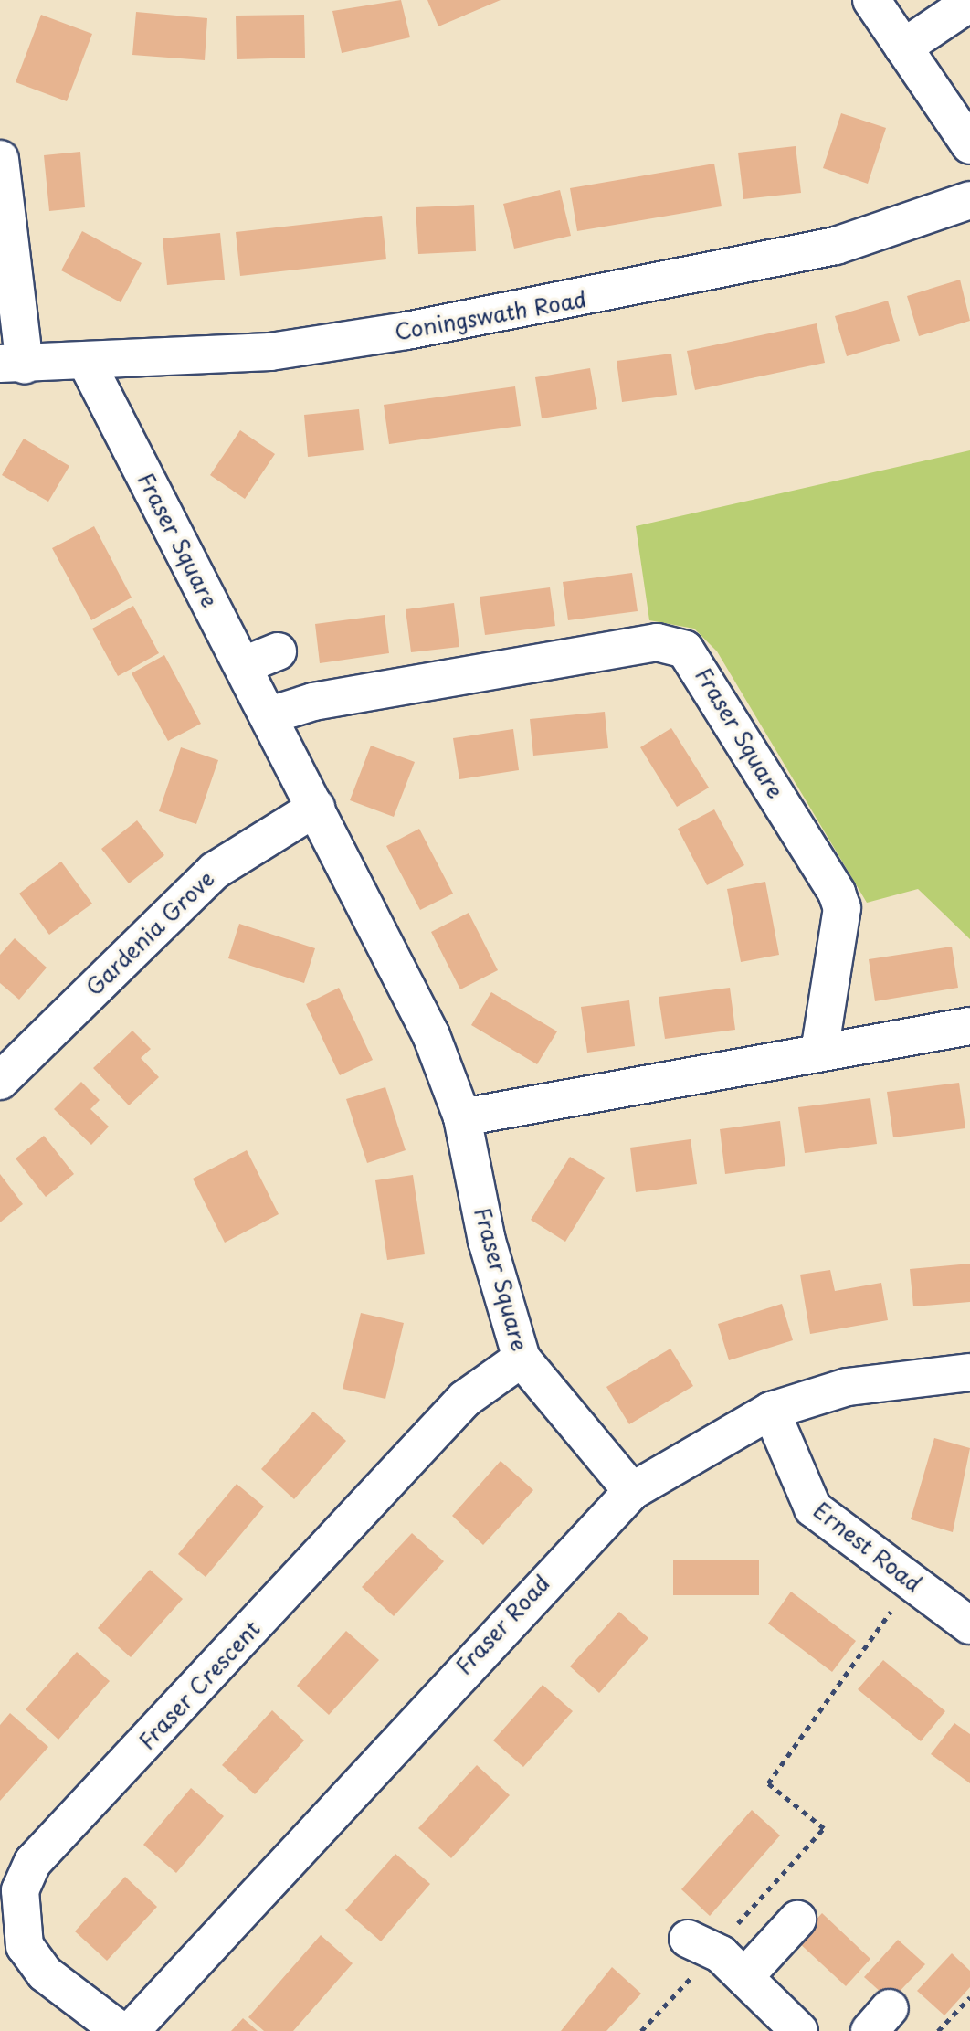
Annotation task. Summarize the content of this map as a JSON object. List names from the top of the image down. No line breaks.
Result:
{"streets":{"street":["Coningswath Road","Fraser Square","Gardenia Grove","Ernest Road","Fraser Road","Fraser Crescent"]},"crossings":[["Coningswath Road","Fraser Square"],["Fraser Square","Gardenia Grove"],["Fraser Square","Fraser Road"],["Fraser Square","Fraser Crescent"],["Ernest Road","Fraser Road"]]}
